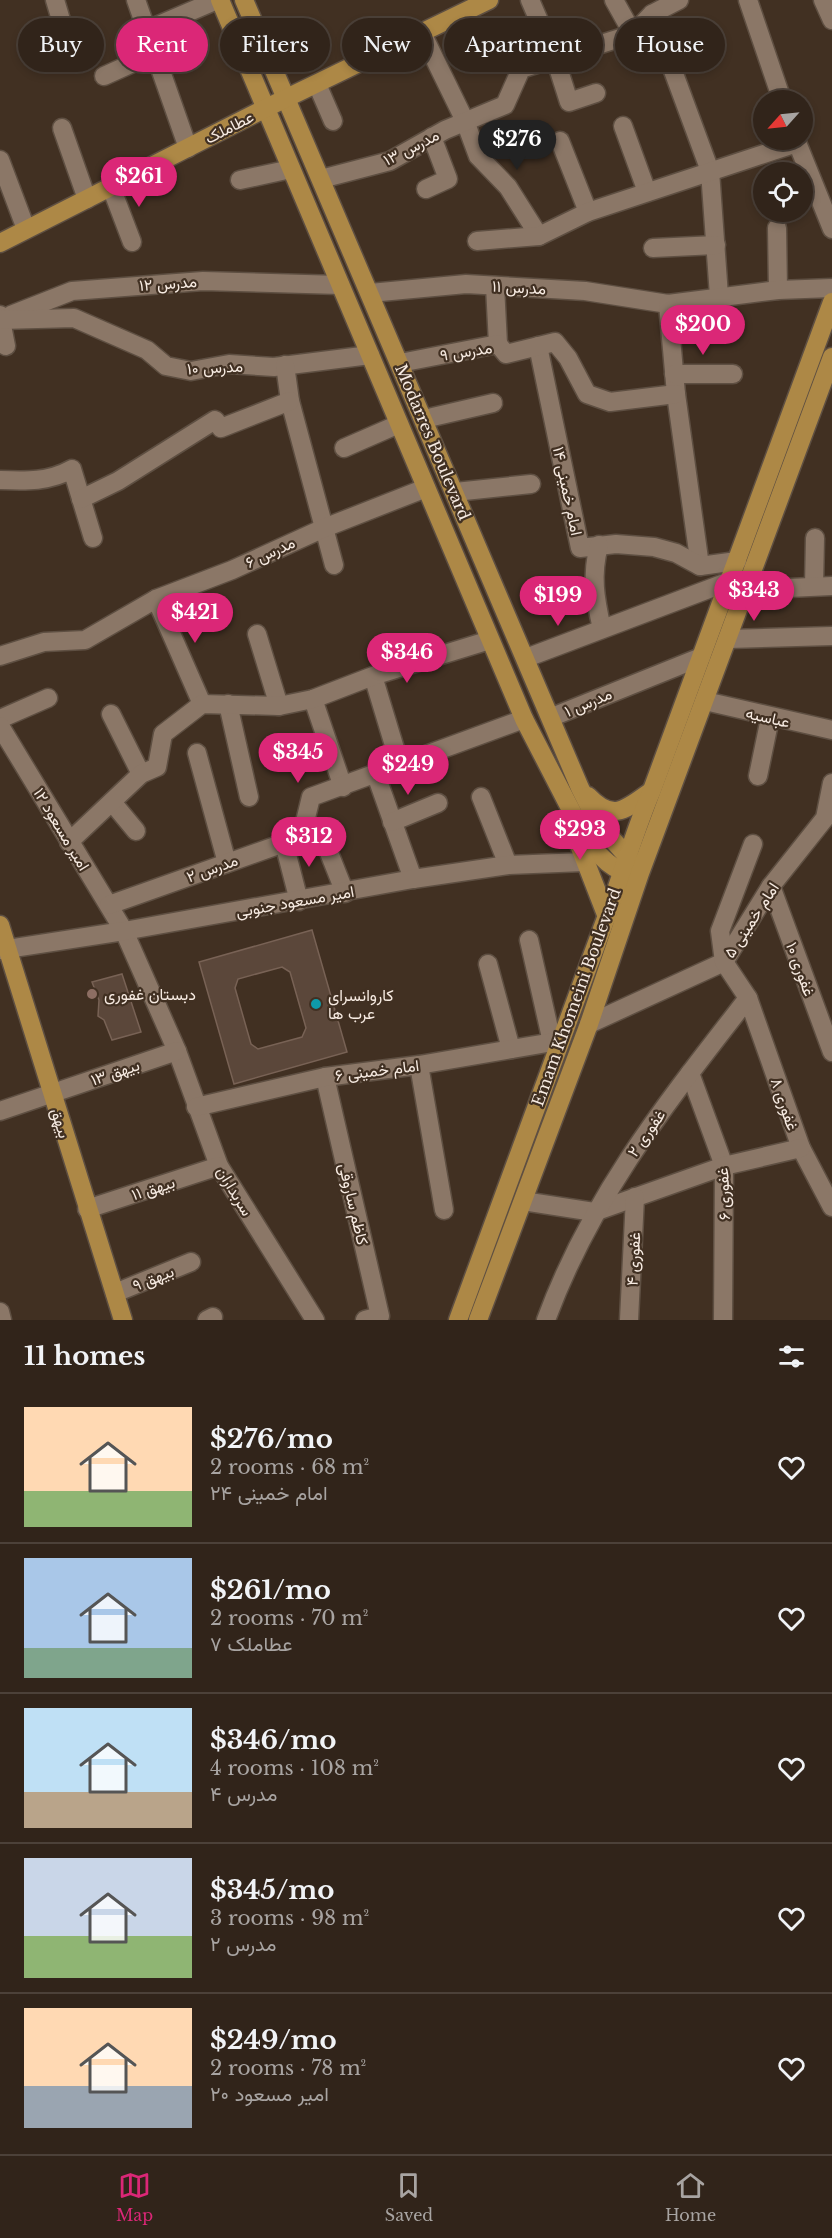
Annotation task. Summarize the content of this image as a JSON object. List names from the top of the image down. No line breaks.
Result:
{"streets":{"main road":["عطاملک","Modarres Boulevard","Emam Khomeini Boulevard","بیهق"],"street":["مدرس ۱۳","مدرس ۱۲","مدرس ۱۱","مدرس ۹","مدرس ۱۰","امام خمینی ۱۴","مدرس ۶","مدرس ۱","عباسیه","امیر مسعود ۱۲","مدرس ۲","امیر مسعود جنوبی","امام خمینی ۵","غفوری ۱۰","امام خمینی ۶","بیهق ۱۳","غفوری ۸","غفوری ۲","بیهق ۱۱","سربداران","غفوری ۶","کاظم ساروقی","غفوری ۴","بیهق ۹"]},"crossings":[["عطاملک","Modarres Boulevard"],["مدرس ۱۳","Modarres Boulevard"],["مدرس ۱۲","مدرس ۱۰"],["مدرس ۱۲","Modarres Boulevard"],["مدرس ۱۱","Modarres Boulevard"],["مدرس ۹","Modarres Boulevard"],["مدرس ۹","امام خمینی ۱۴"],["مدرس ۱۰","Modarres Boulevard"],["Modarres Boulevard","مدرس ۶"],["Modarres Boulevard","مدرس ۱"],["Modarres Boulevard","مدرس ۲"],["Modarres Boulevard","Emam Khomeini Boulevard"],["عباسیه","Emam Khomeini Boulevard"],["امیر مسعود ۱۲","مدرس ۲"],["امیر مسعود ۱۲","امیر مسعود جنوبی"],["امیر مسعود ۱۲","بیهق ۱۳"],["امیر مسعود ۱۲","سربداران"],["امیر مسعود جنوبی","بیهق"],["امام خمینی ۵","غفوری ۱۰"],["امام خمینی ۵","Emam Khomeini Boulevard"],["Emam Khomeini Boulevard","امام خمینی ۶"],["امام خمینی ۶","سربداران"],["امام خمینی ۶","کاظم ساروقی"],["بیهق ۱۳","بیهق"],["بیهق ۱۳","سربداران"],["غفوری ۸","غفوری ۲"],["بیهق","بیهق ۱۱"],["بیهق","بیهق ۹"],["غفوری ۲","غفوری ۶"],["بیهق ۱۱","سربداران"]],"places":["دبستان غفوری","کاروانسرای عرب ها"],"north":"bottom left","page":{"chip":["Buy","Rent","Filters","New","Apartment","House"],"price":["$276","$261","$200","$343","$199","$421","$346","$345","$249","$293","$312"],"heading":"11 homes","list":[{"name":"$276/mo","note":"2 rooms · 68 m² · امام خمینی ۲۴"},{"name":"$261/mo","note":"2 rooms · 70 m² · عطاملک ۷"},{"name":"$346/mo","note":"4 rooms · 108 m² · مدرس ۴"},{"name":"$345/mo","note":"3 rooms · 98 m² · مدرس ۲"},{"name":"$249/mo","note":"2 rooms · 78 m² · امیر مسعود ۲۰"}],"tabs":["Map","Saved","Home"]}}
